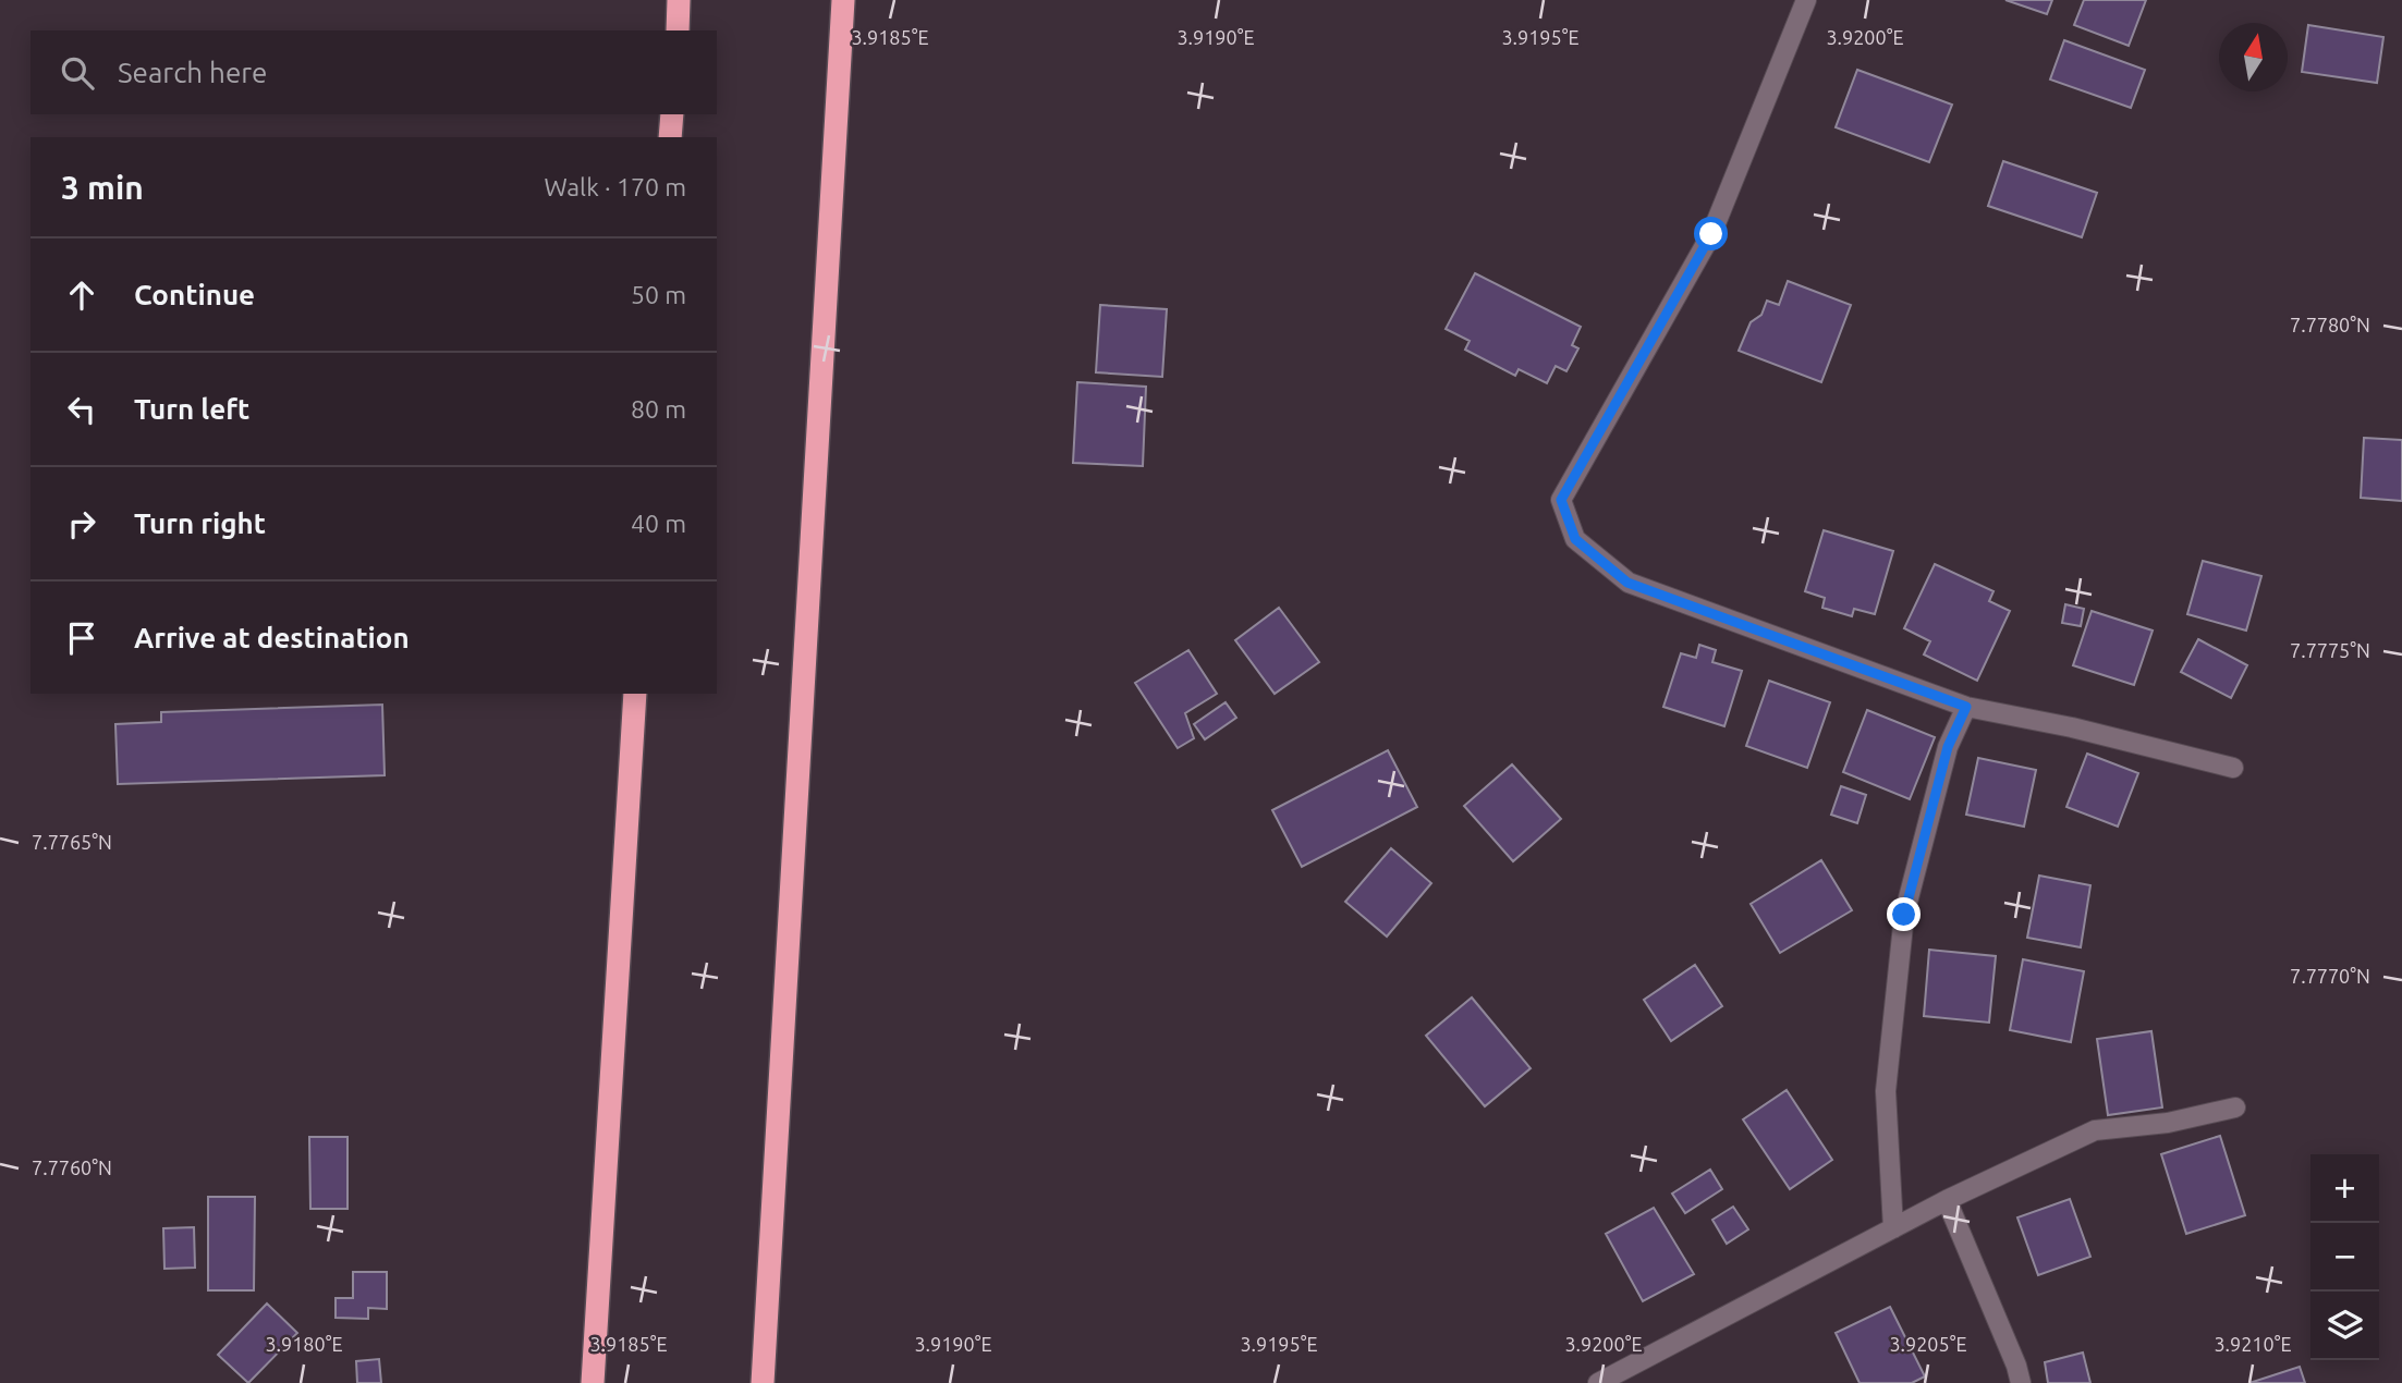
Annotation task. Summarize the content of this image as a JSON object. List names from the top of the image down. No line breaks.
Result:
{"north":"top","page":{"search":"Search here","heading":["3 min","Walk · 170 m"],"list":[["Continue","50 m"],["Turn left","80 m"],["Turn right","40 m"],"Arrive at destination"],"map_buttons":["+","−"]},"coordinates":["3.9185°E","3.9190°E","3.9195°E","3.9200°E","7.7780°N","7.7775°N","7.7765°N","7.7770°N","7.7760°N","3.9180°E","3.9205°E","3.9210°E"]}
